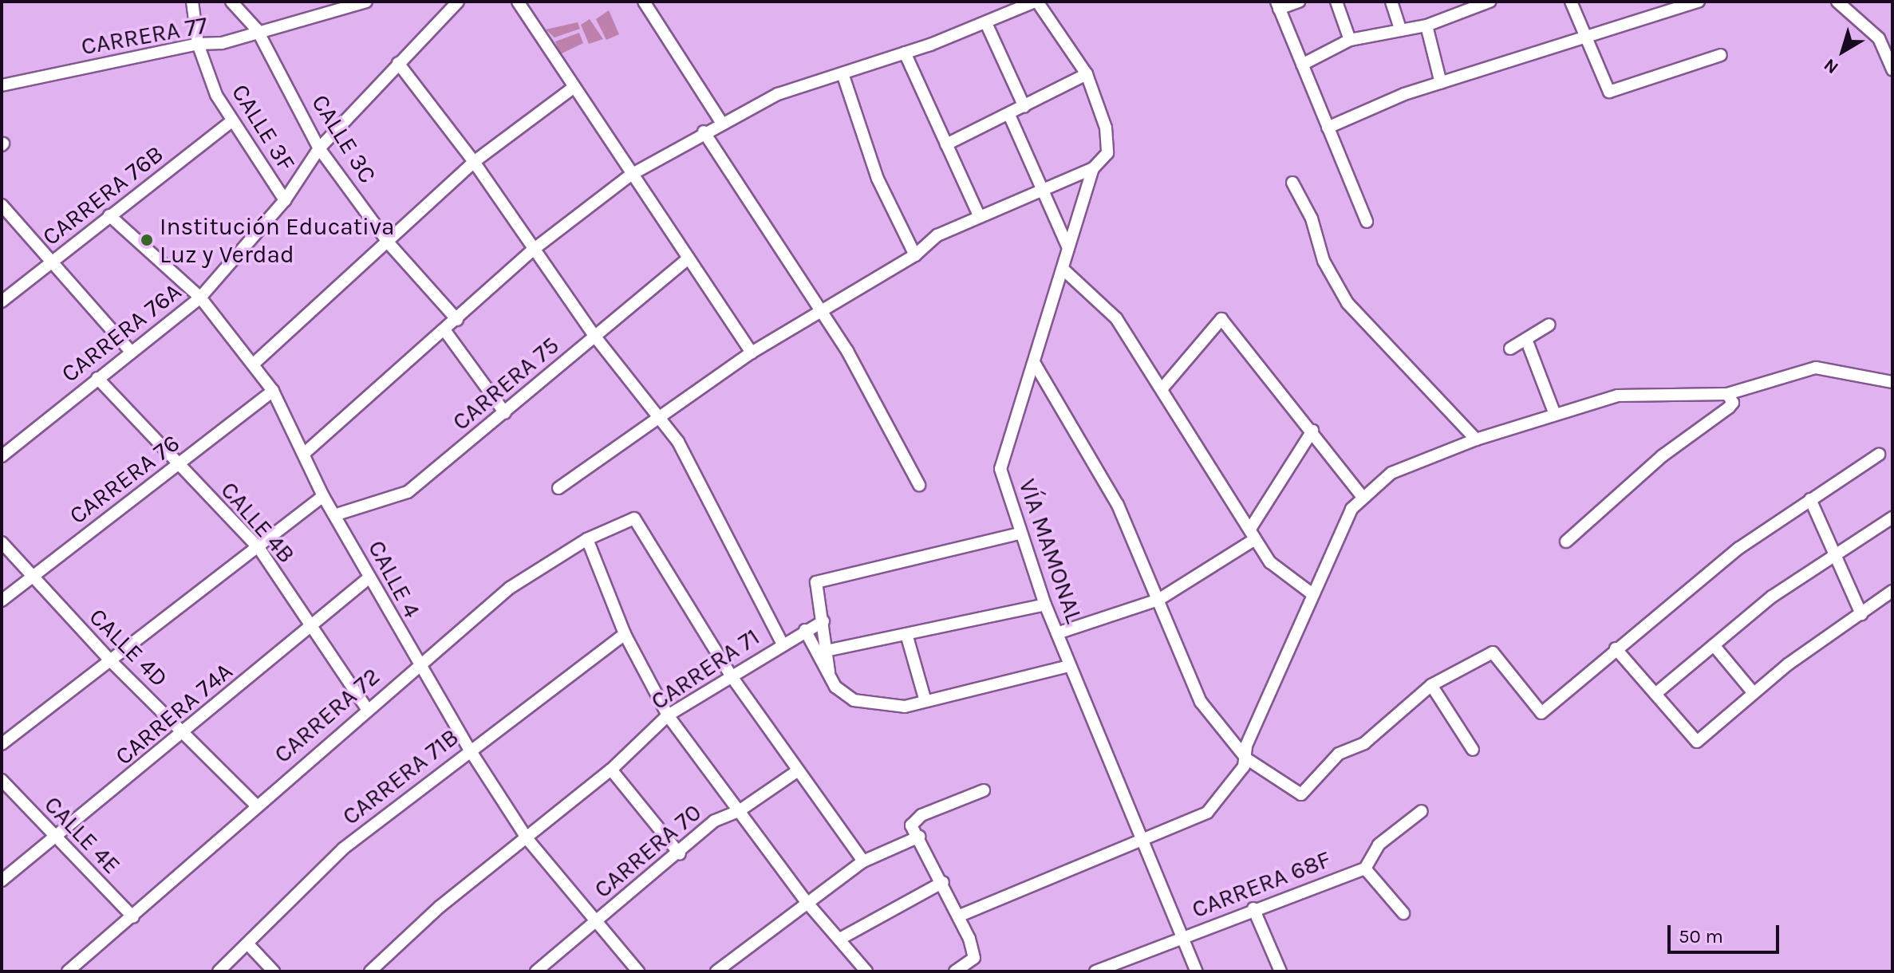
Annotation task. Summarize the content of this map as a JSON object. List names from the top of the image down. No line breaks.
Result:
{"streets":{"street":["CARRERA 77","CALLE 3F","CALLE 3C","CARRERA 76B","CARRERA 76A","CARRERA 75","CARRERA 76","CALLE 4B","VÍA MAMONAL","CALLE 4","CALLE 4D","CARRERA 71","CARRERA 74A","CARRERA 72","CARRERA 71B","CALLE 4E","CARRERA 70","CARRERA 68F"]},"crossings":[["CARRERA 77","CALLE 3F"],["CARRERA 77","CALLE 3C"],["CALLE 3F","CARRERA 76B"],["CALLE 3F","CARRERA 76A"],["CALLE 3C","CARRERA 76A"],["CARRERA 76B","CALLE 4"],["CARRERA 76A","CALLE 4B"],["CARRERA 76A","CALLE 4"],["CARRERA 75","CALLE 4"],["CARRERA 76","CALLE 4B"],["CARRERA 76","CALLE 4"],["CARRERA 76","CALLE 4D"],["CALLE 4B","CARRERA 74A"],["CALLE 4B","CARRERA 72"],["VÍA MAMONAL","CARRERA 68F"],["CALLE 4","CARRERA 71"],["CALLE 4","CARRERA 74A"],["CALLE 4","CARRERA 72"],["CALLE 4","CARRERA 71B"],["CALLE 4","CARRERA 70"],["CALLE 4D","CARRERA 74A"],["CALLE 4D","CARRERA 72"],["CARRERA 71","CARRERA 72"],["CARRERA 74A","CALLE 4E"],["CARRERA 72","CALLE 4E"]],"places":["Institución Educativa Luz y Verdad"],"scale_bar":"50 m","north":"bottom left"}
